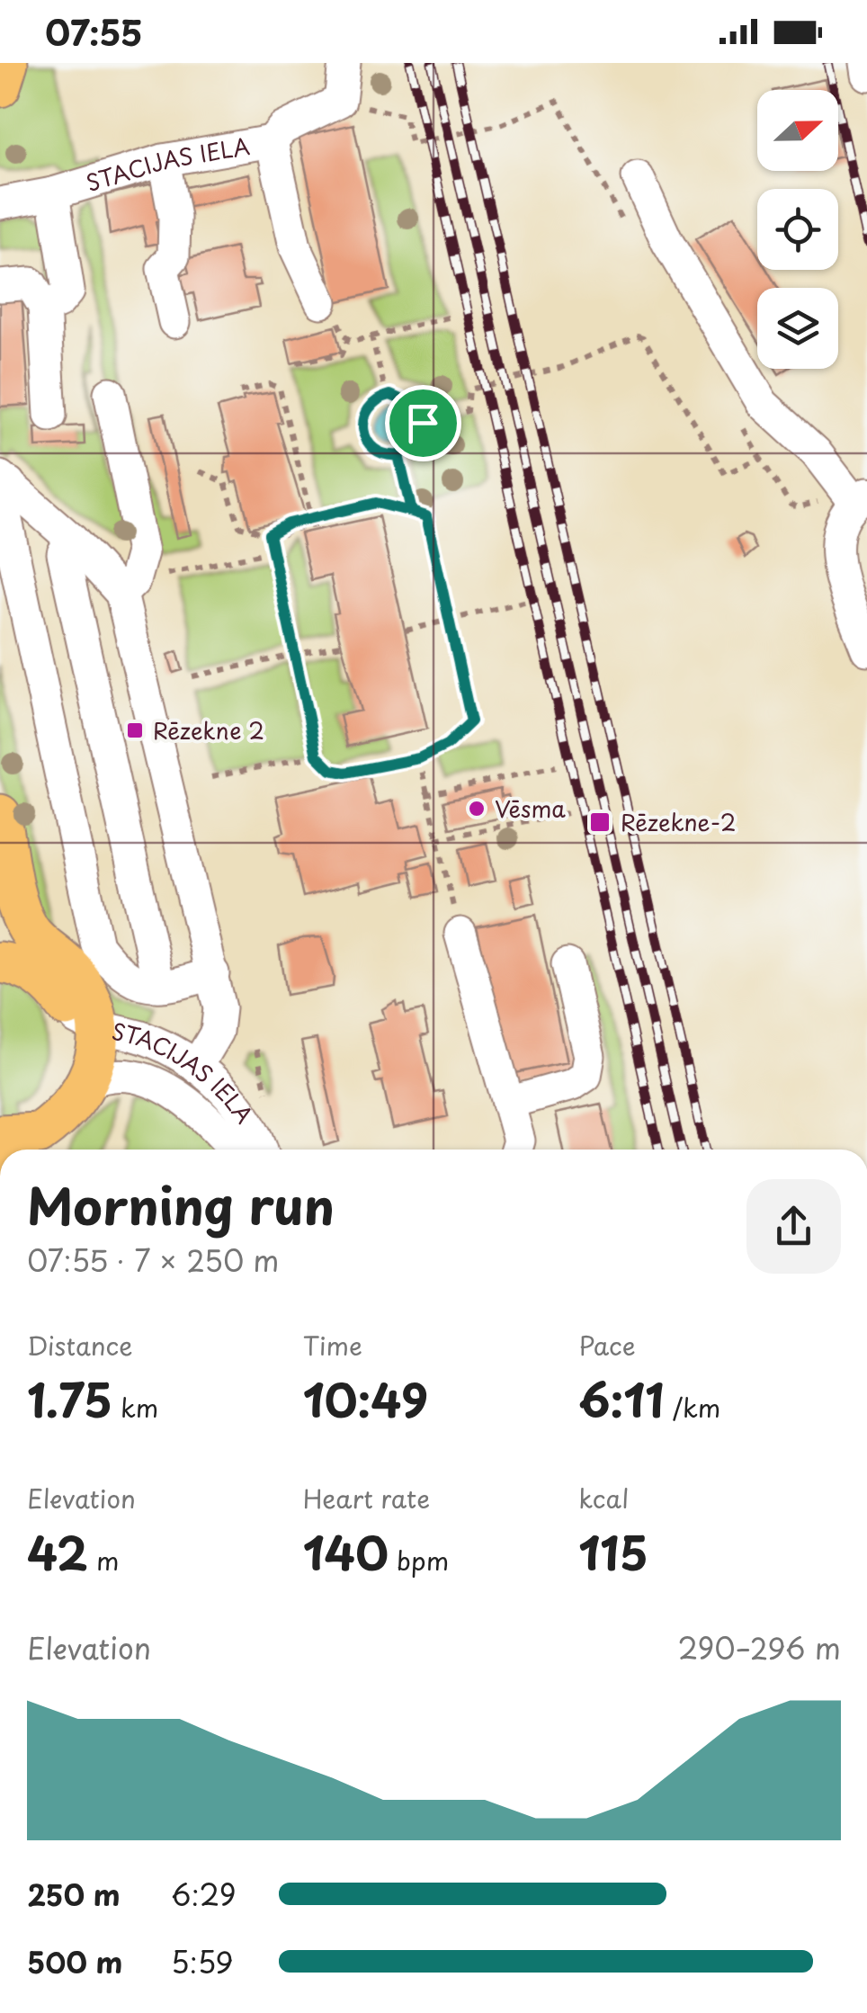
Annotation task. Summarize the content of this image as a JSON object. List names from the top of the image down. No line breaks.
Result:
{"streets":{"main road":["STACIJAS IELA"]},"places":{"transit":["Rēzekne 2","Rēzekne-2"],"other":["Vēsma"]},"north":"right","page":{"status":"07:55","heading":["Morning run","07:55 · 7 × 250 m"],"stats":[["Distance","1.75 km"],["Time","10:49"],["Pace","6:11 /km"],["Elevation","42 m"],["Heart rate","140 bpm"],["kcal","115"]],"chart":["Elevation","290–296 m"],"list":[{"name":"250 m","note":"6:29"},{"name":"500 m","note":"5:59"}]}}
